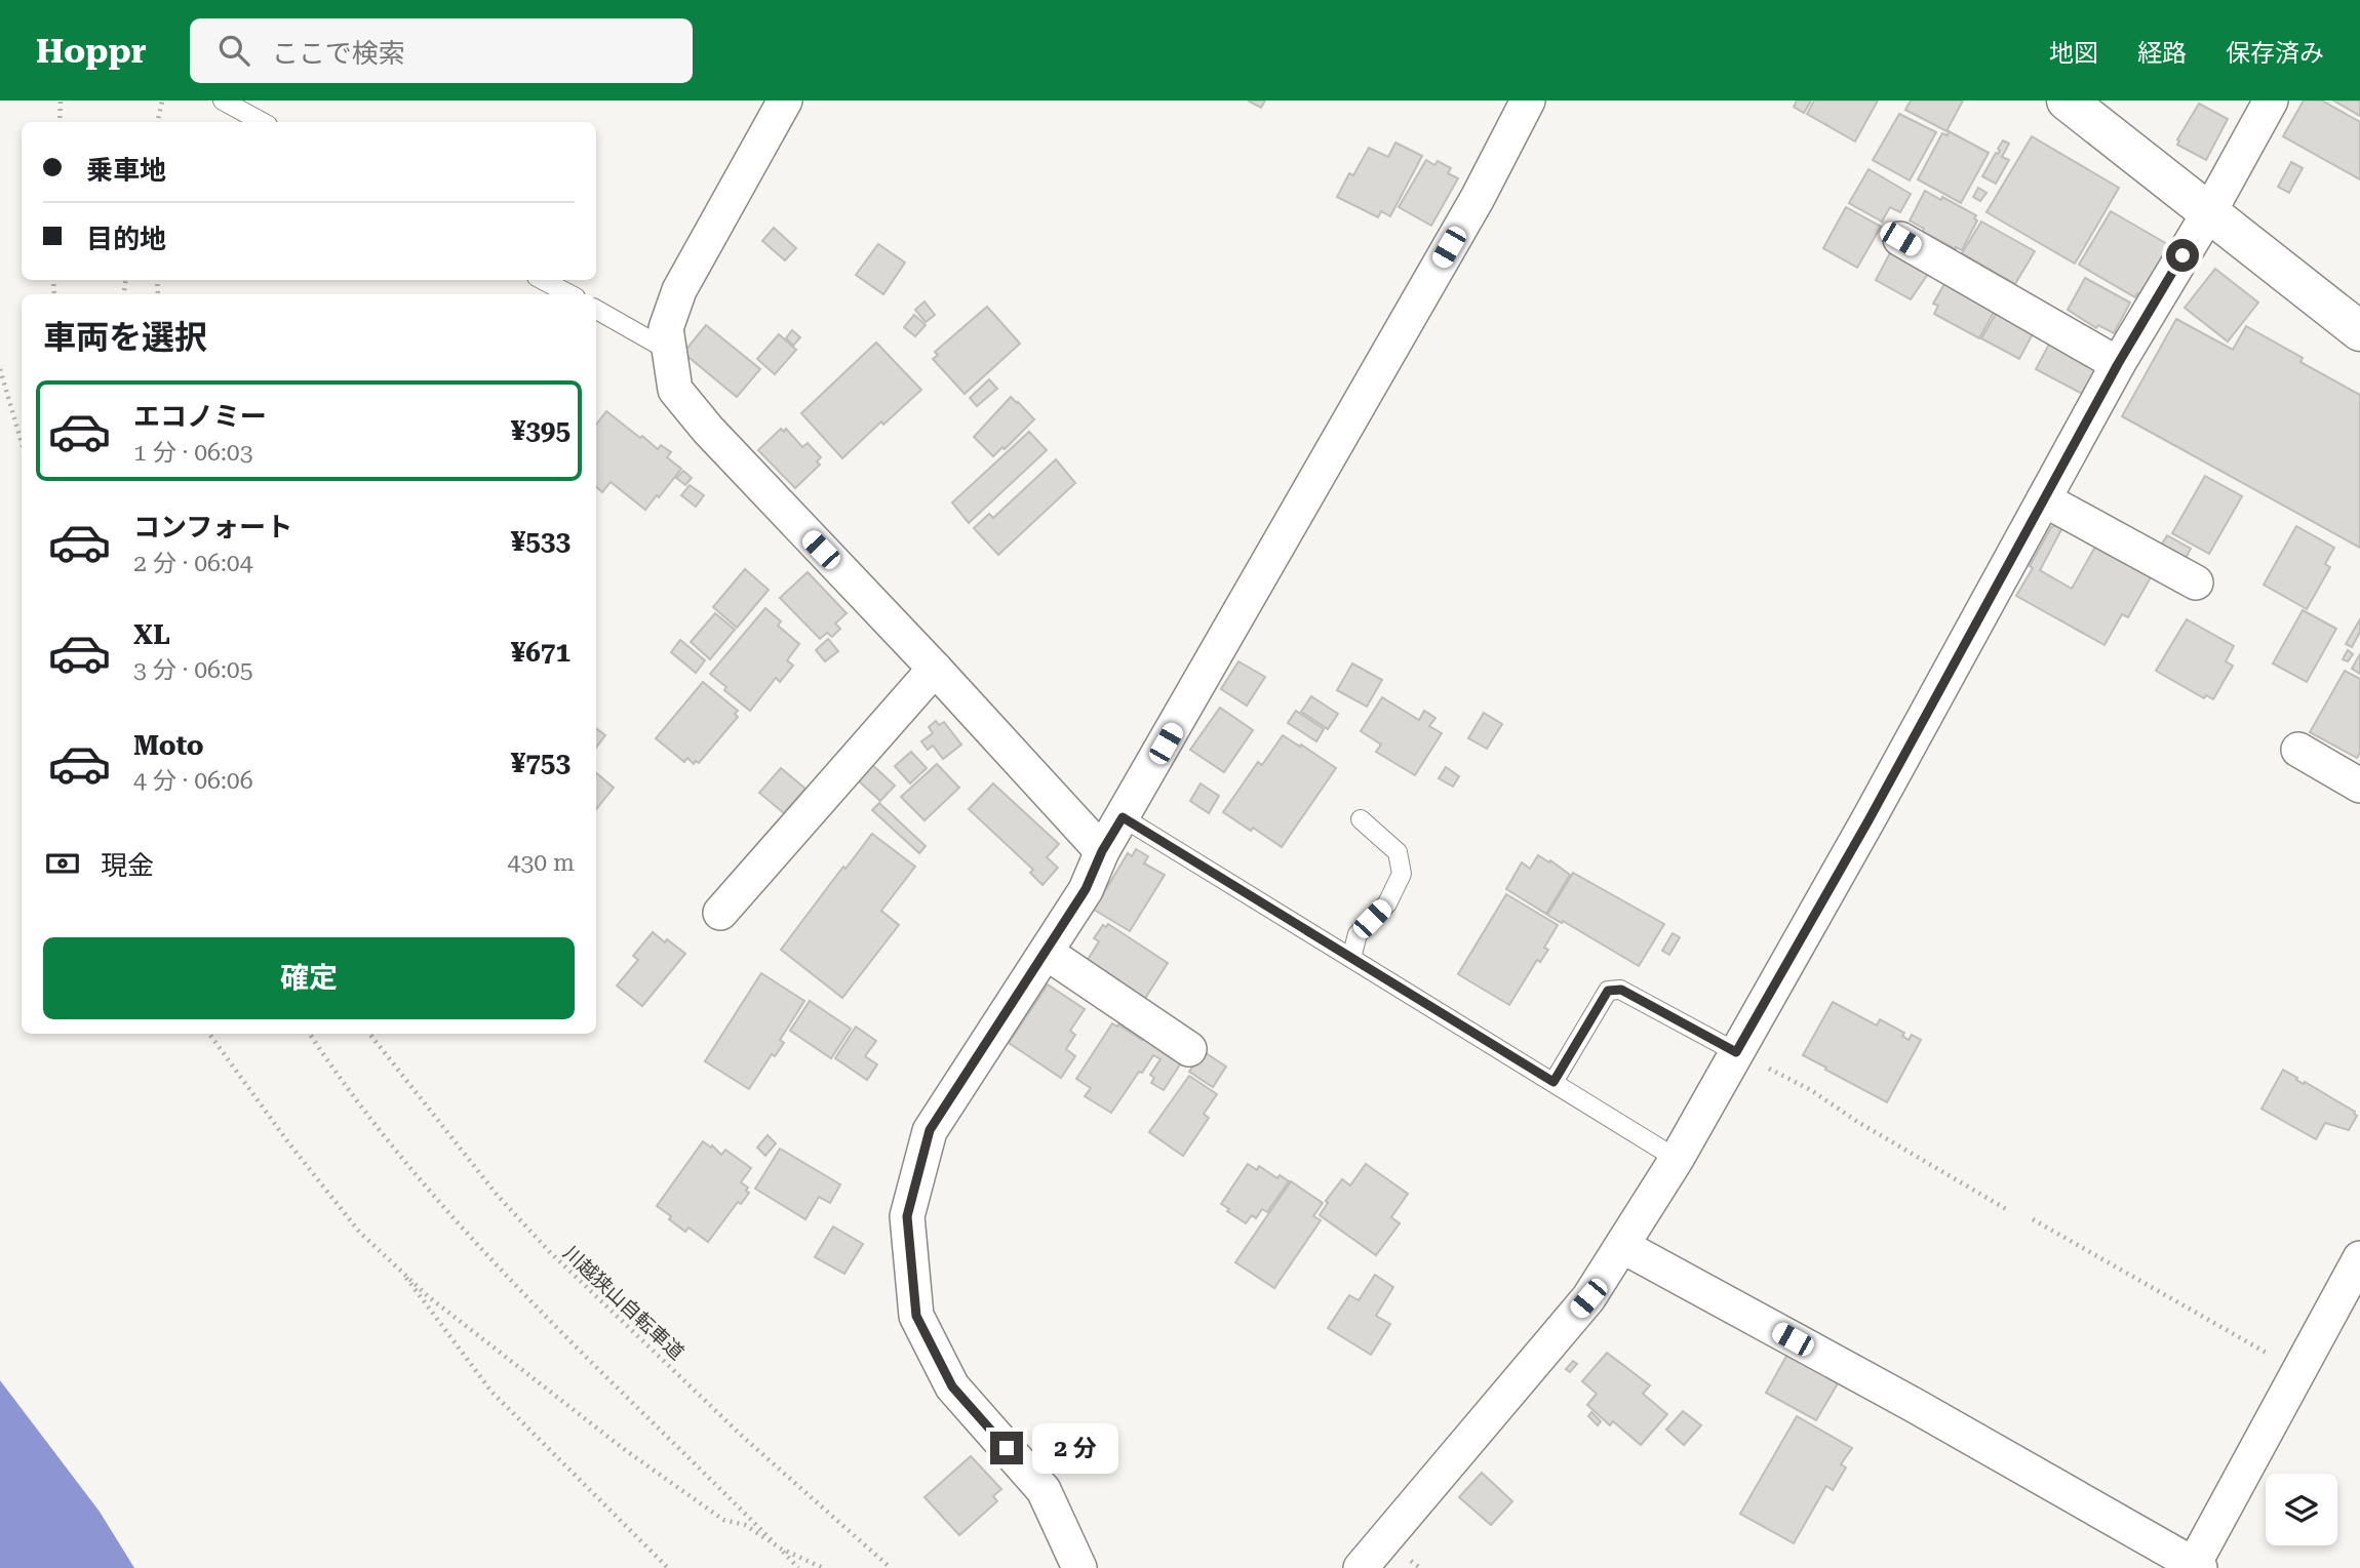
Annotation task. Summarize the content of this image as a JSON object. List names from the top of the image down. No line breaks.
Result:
{"streets":{"path":["川越狭山自転車道"]},"page":{"header":"Hoppr","search":"ここで検索","nav":["地図","経路","保存済み"],"banner":["乗車地","目的地"],"heading":"車両を選択","list":[{"name":"エコノミー","note":"1 分 · 06:03","value":"¥395"},{"name":"コンフォート","note":"2 分 · 06:04","value":"¥533"},{"name":"XL","note":"3 分 · 06:05","value":"¥671"},{"name":"Moto","note":"4 分 · 06:06","value":"¥753"}],"pay":["現金","430 m"],"buttons":"確定","bubble":"2 分"}}
